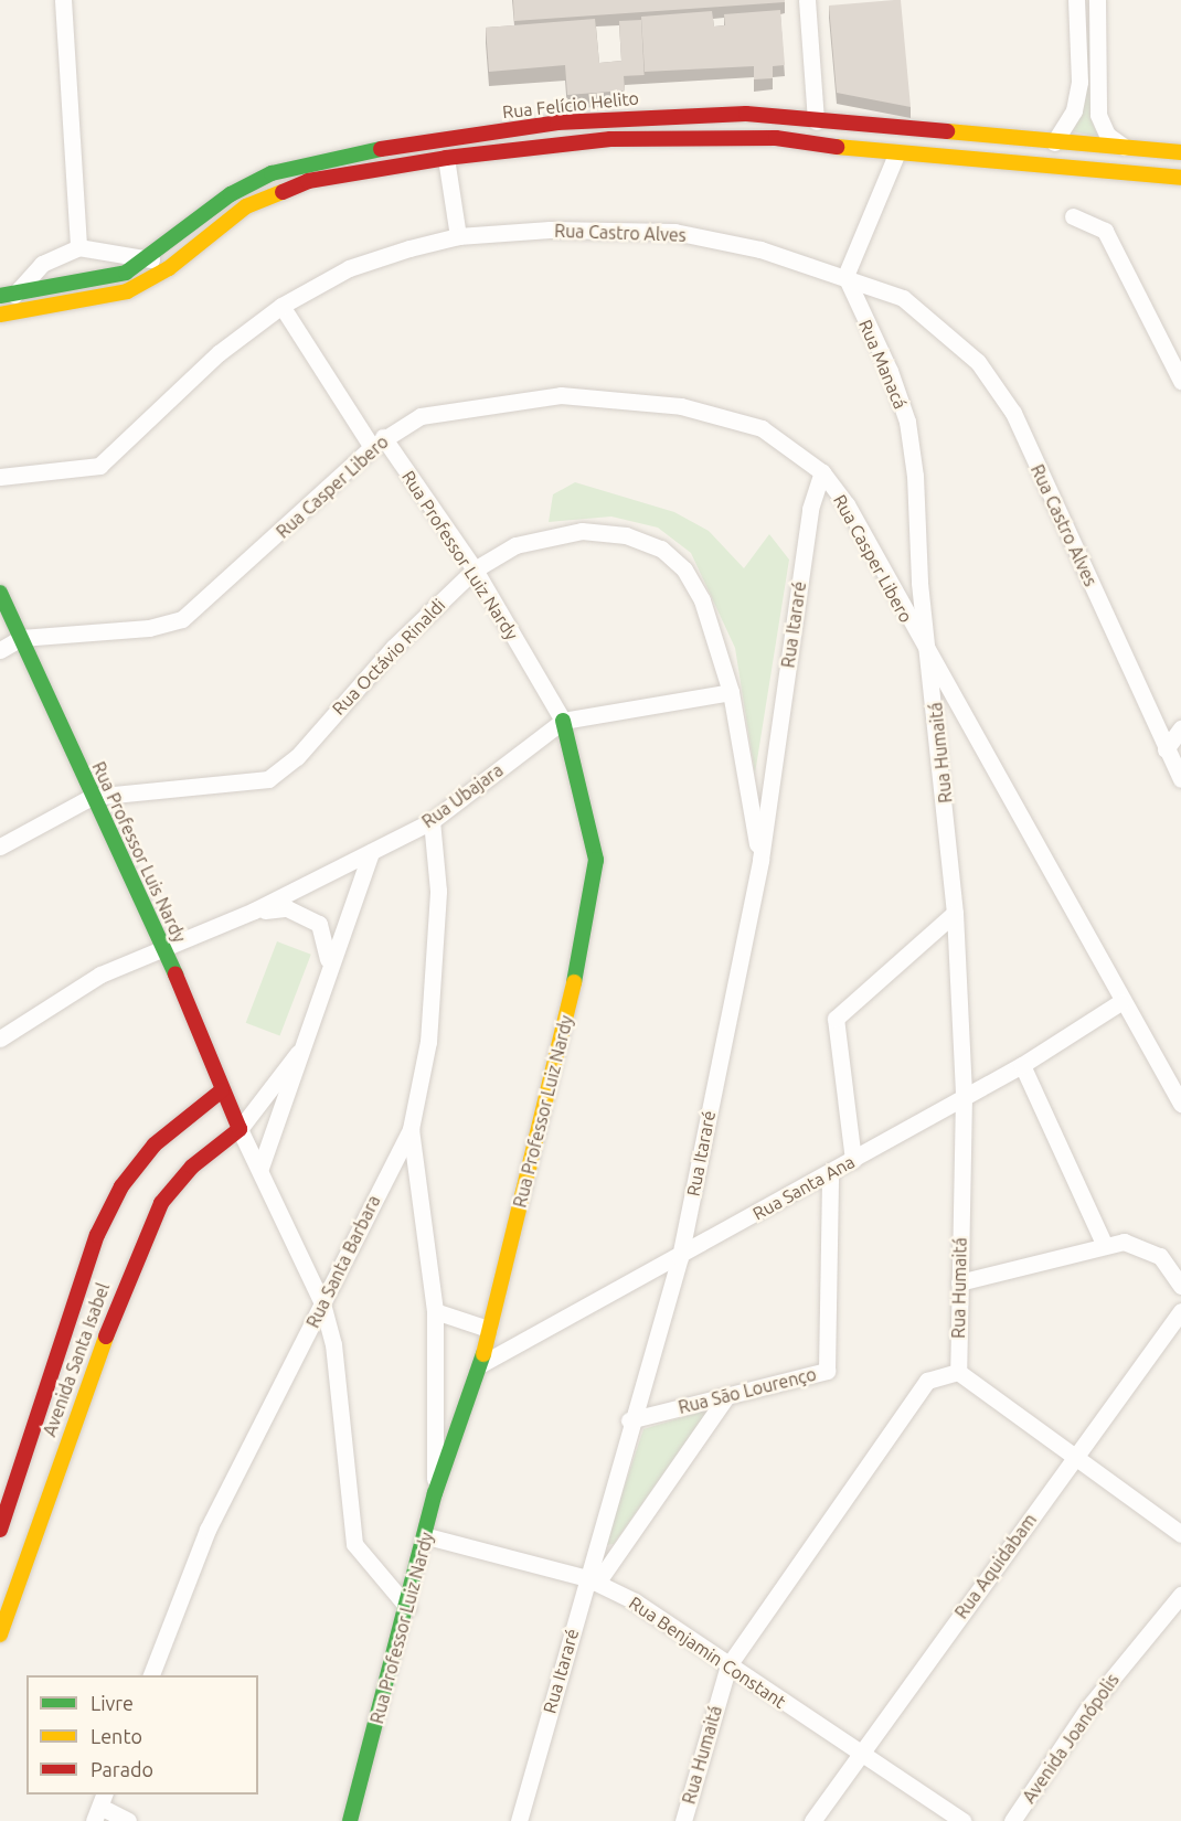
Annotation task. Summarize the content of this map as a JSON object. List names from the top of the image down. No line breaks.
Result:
{"streets":{"main road":["Rua Felício Helito","Rua Professor Luiz Nardy","Rua Professor Luis Nardy","Avenida Santa Isabel"],"street":["Rua Castro Alves","Rua Manacá","Rua Casper Libero","Rua Itararé","Rua Octávio Rinaldi","Rua Humaitá","Rua Ubajara","Rua Santa Ana","Rua Santa Barbara","Rua São Lourenço","Rua Aquidabam","Rua Benjamin Constant","Avenida Joanópolis"]},"crossings":[["Rua Castro Alves","Rua Manacá"],["Rua Castro Alves","Rua Professor Luiz Nardy"],["Rua Manacá","Rua Casper Libero"],["Rua Manacá","Rua Humaitá"],["Rua Casper Libero","Rua Professor Luiz Nardy"],["Rua Casper Libero","Rua Itararé"],["Rua Casper Libero","Rua Humaitá"],["Rua Casper Libero","Rua Professor Luis Nardy"],["Rua Casper Libero","Rua Santa Ana"],["Rua Professor Luiz Nardy","Rua Octávio Rinaldi"],["Rua Professor Luiz Nardy","Rua Ubajara"],["Rua Professor Luiz Nardy","Rua Santa Ana"],["Rua Professor Luiz Nardy","Rua Benjamin Constant"],["Rua Itararé","Rua Octávio Rinaldi"],["Rua Itararé","Rua Santa Ana"],["Rua Itararé","Rua São Lourenço"],["Rua Itararé","Rua Benjamin Constant"],["Rua Octávio Rinaldi","Rua Ubajara"],["Rua Octávio Rinaldi","Rua Professor Luis Nardy"],["Rua Humaitá","Rua Santa Ana"],["Rua Humaitá","Rua Benjamin Constant"],["Rua Ubajara","Rua Professor Luis Nardy"],["Rua Ubajara","Rua Santa Barbara"],["Rua Professor Luis Nardy","Avenida Santa Isabel"],["Rua Santa Ana","Rua São Lourenço"],["Rua Aquidabam","Rua Benjamin Constant"]],"legend":["Livre","Lento","Parado"]}
